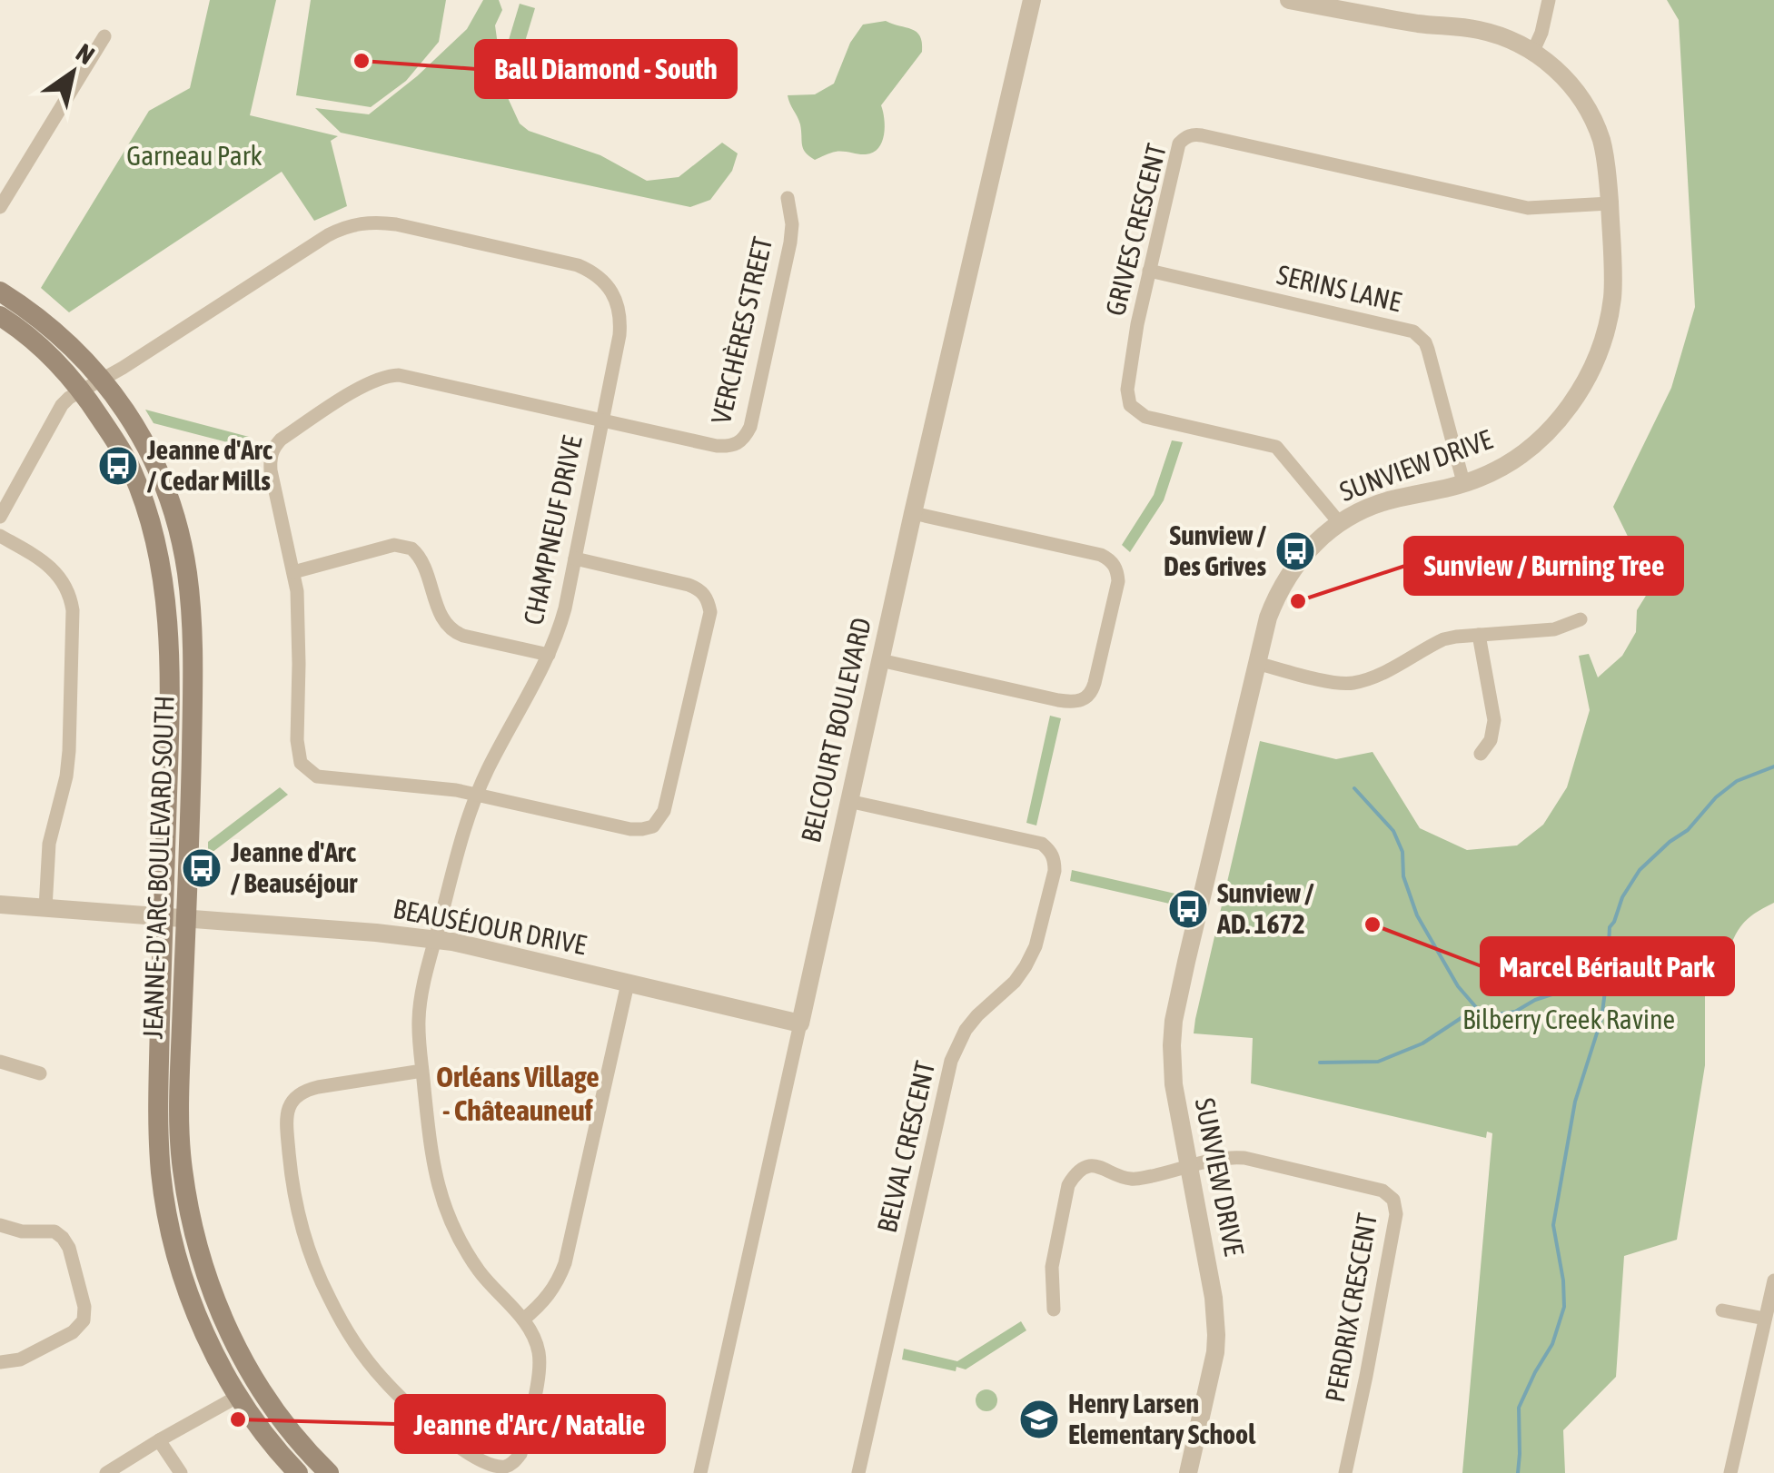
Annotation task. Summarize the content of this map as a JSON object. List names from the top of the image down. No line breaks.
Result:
{"streets":{"main road":["JEANNE-D'ARC BOULEVARD SOUTH"],"street":["GRIVES CRESCENT","SERINS LANE","VERCHÈRES STREET","SUNVIEW DRIVE","CHAMPNEUF DRIVE","BELCOURT BOULEVARD","BEAUSÉJOUR DRIVE","BELVAL CRESCENT","PERDRIX CRESCENT"]},"crossings":[["GRIVES CRESCENT","SERINS LANE"],["GRIVES CRESCENT","SUNVIEW DRIVE"],["SERINS LANE","SUNVIEW DRIVE"],["VERCHÈRES STREET","CHAMPNEUF DRIVE"],["SUNVIEW DRIVE","PERDRIX CRESCENT"],["CHAMPNEUF DRIVE","JEANNE-D'ARC BOULEVARD SOUTH"],["CHAMPNEUF DRIVE","BEAUSÉJOUR DRIVE"],["BELCOURT BOULEVARD","BEAUSÉJOUR DRIVE"],["BELCOURT BOULEVARD","BELVAL CRESCENT"],["JEANNE-D'ARC BOULEVARD SOUTH","BEAUSÉJOUR DRIVE"]],"districts":["Orléans Village - Châteauneuf"],"parks":["Garneau Park","Bilberry Creek Ravine"],"places":{"other":["Ball Diamond - South","Sunview / Burning Tree","Marcel Bériault Park","Jeanne d'Arc / Natalie"],"bus stop":["Jeanne d'Arc / Cedar Mills","Sunview / Des Grives","Jeanne d'Arc / Beauséjour","Sunview / AD. 1672"],"school or university":["Henry Larsen Elementary School"]},"north":"top right"}
